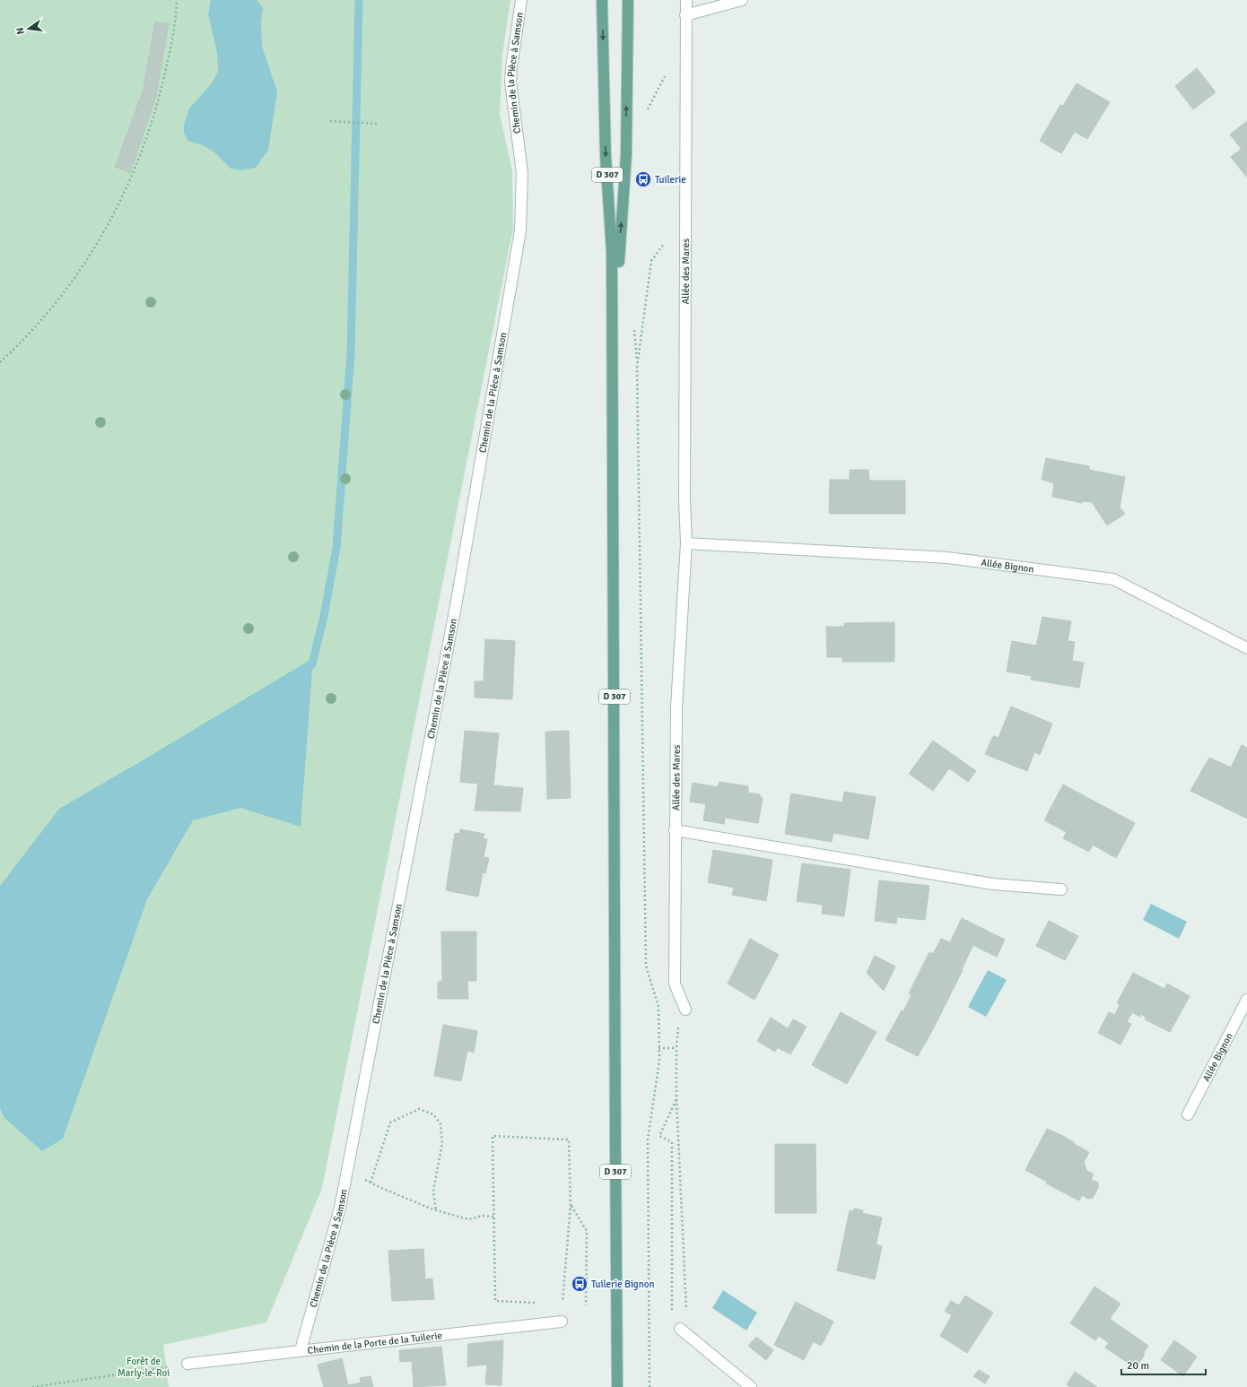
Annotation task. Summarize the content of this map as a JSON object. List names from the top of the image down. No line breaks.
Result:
{"streets":{"main road":["D 307"],"street":["Chemin de la Pièce à Samson","Allée des Mares","Allée Bignon","Chemin de la Porte de la Tuilerie"]},"crossings":[["Chemin de la Pièce à Samson","Chemin de la Porte de la Tuilerie"],["Allée des Mares","Allée Bignon"]],"parks":["Forêt de Marly-le-Roi"],"places":{"bus stop":["Tuilerie","Tuilerie Bignon"]},"scale_bar":"20 m","north":"left"}
